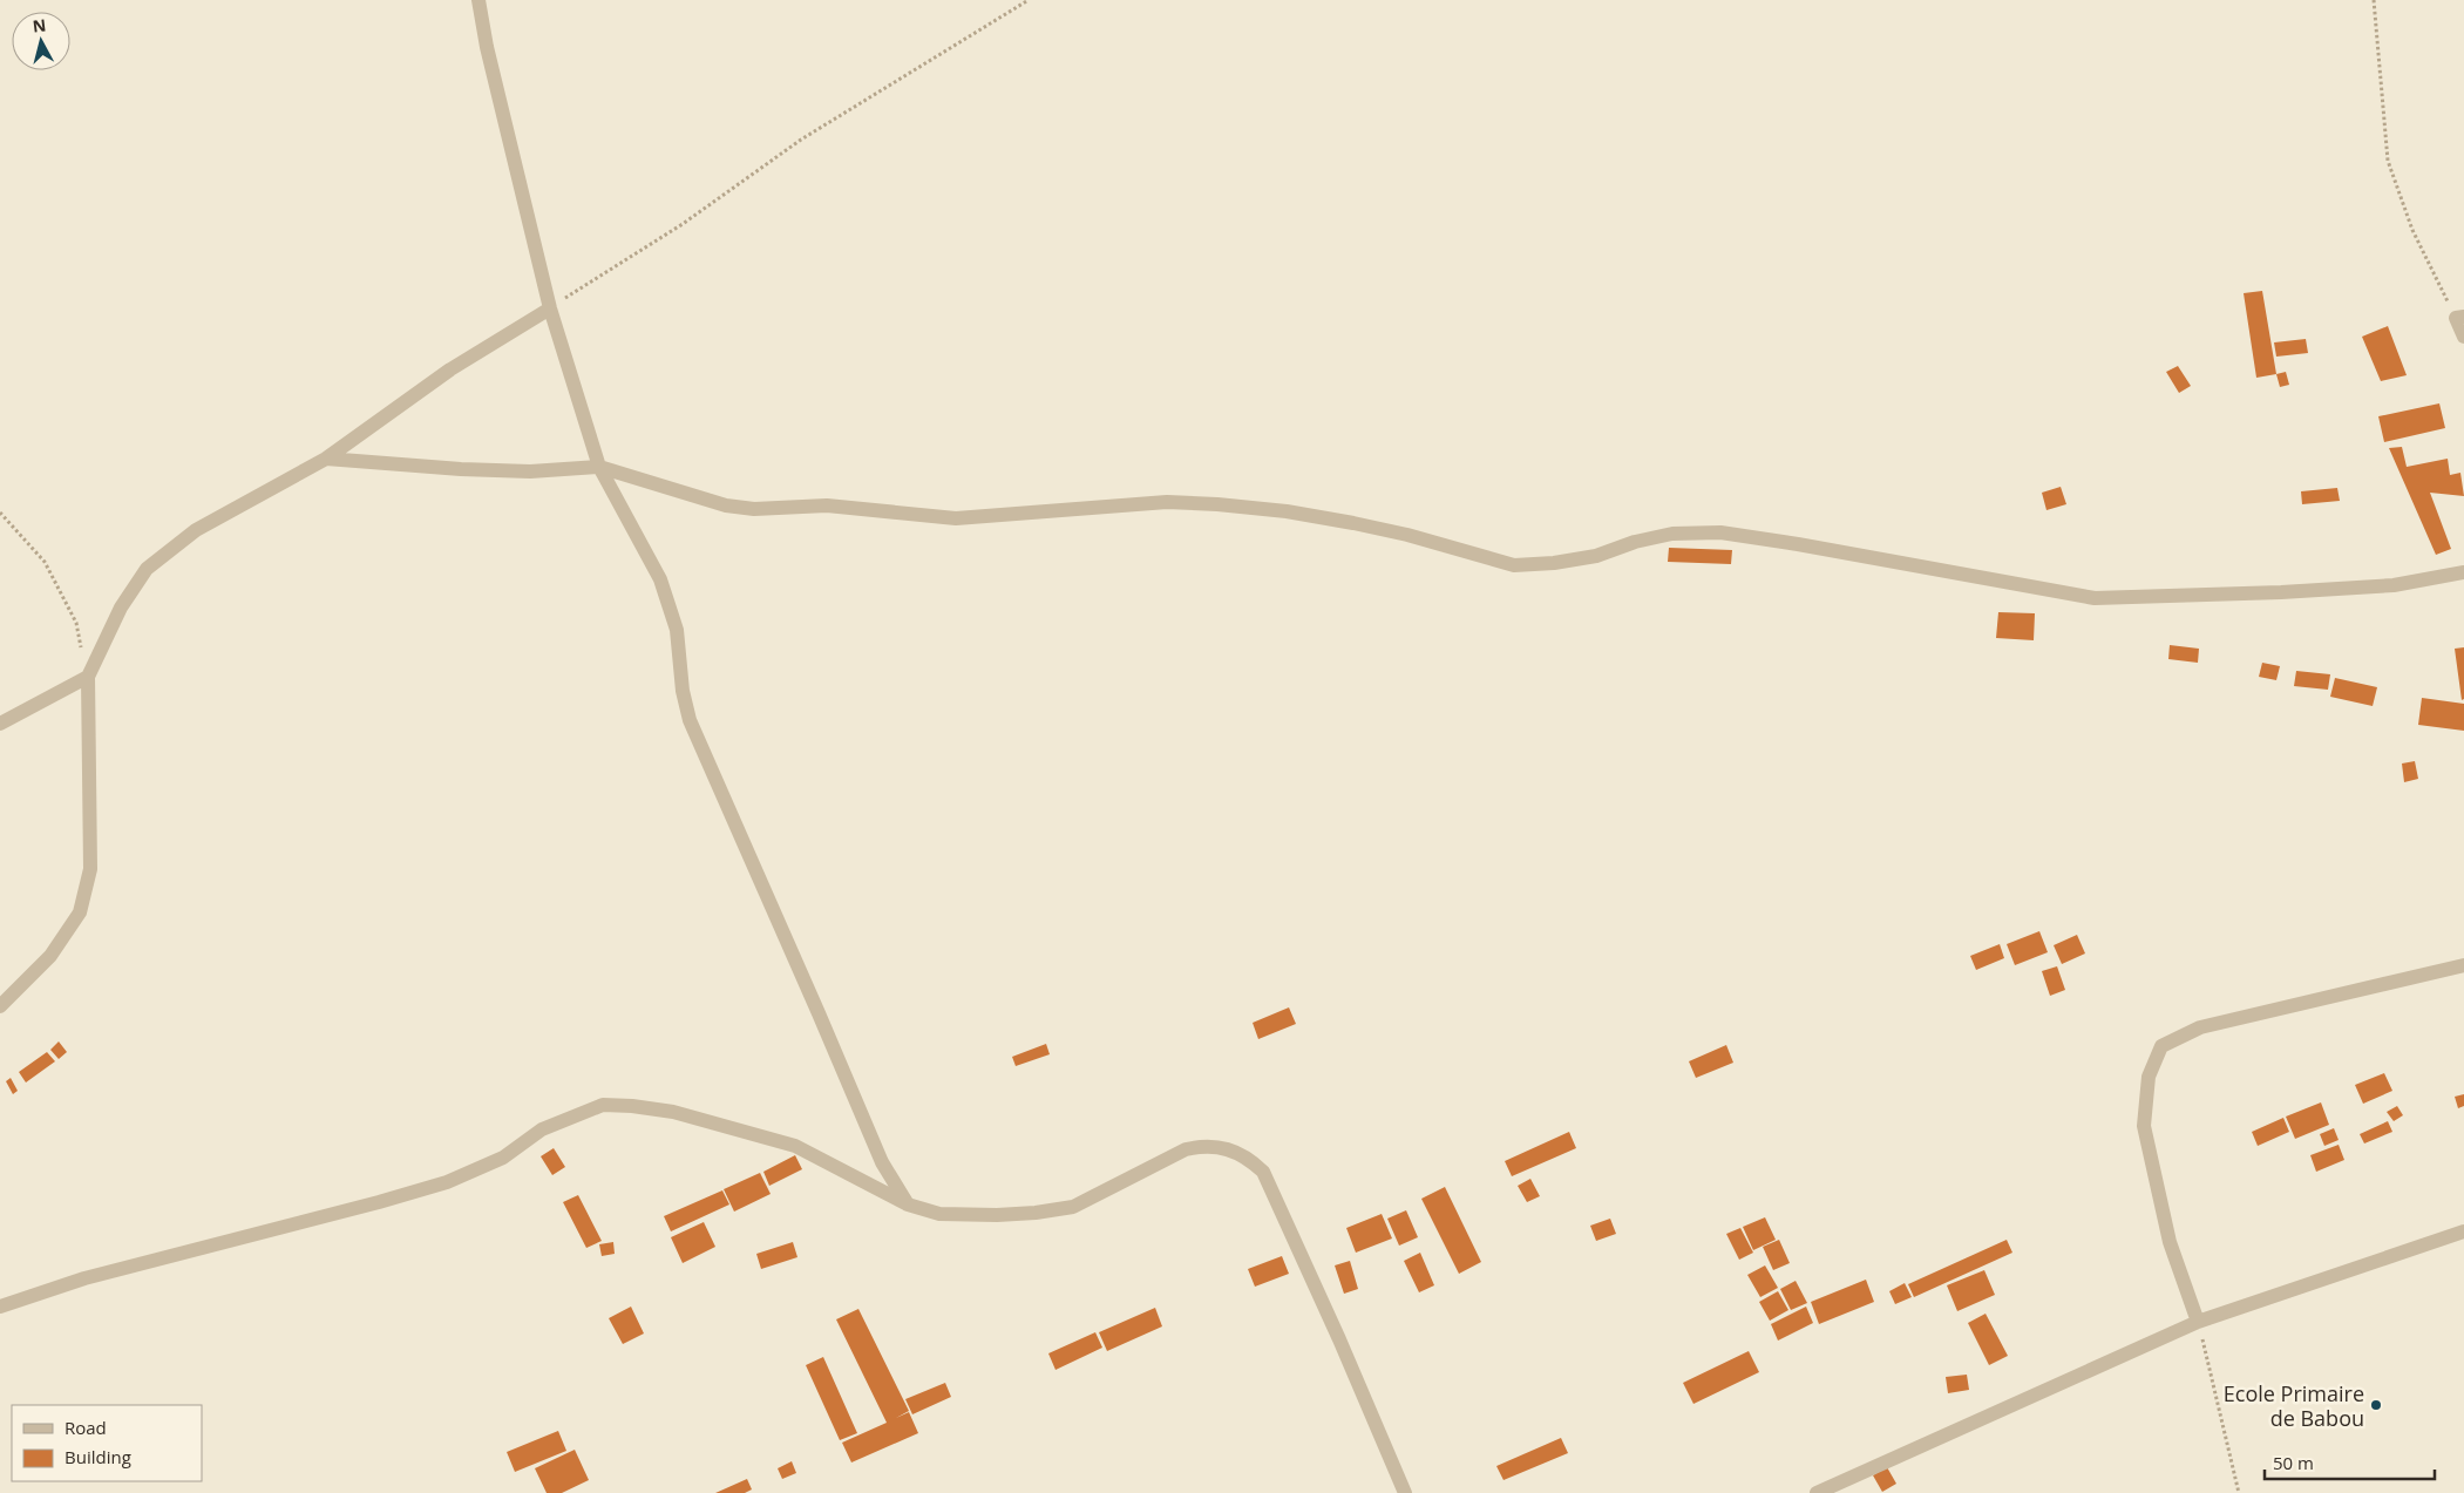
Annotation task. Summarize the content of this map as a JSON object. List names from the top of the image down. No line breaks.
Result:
{"places":["Ecole Primaire de Babou"],"legend":["Road","Building"],"scale_bar":"50 m","north":"top"}
